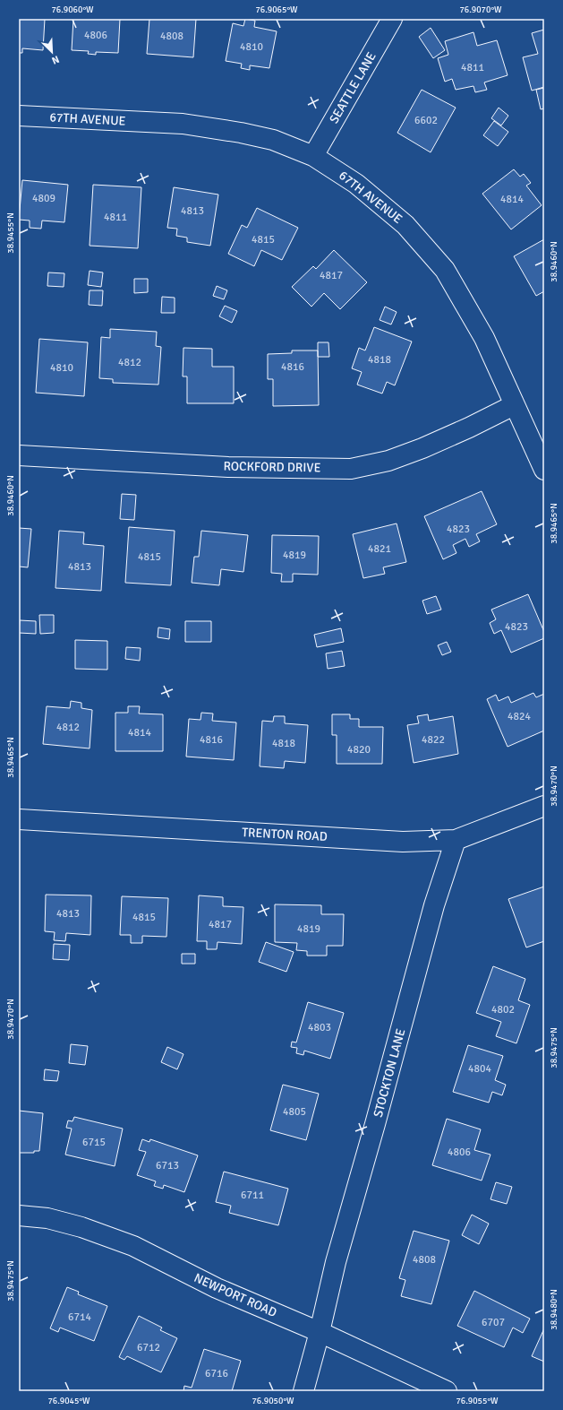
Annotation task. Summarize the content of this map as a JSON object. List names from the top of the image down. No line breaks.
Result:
{"streets":{"street":["SEATTLE LANE","67TH AVENUE","ROCKFORD DRIVE","TRENTON ROAD","STOCKTON LANE","NEWPORT ROAD"]},"crossings":[["SEATTLE LANE","67TH AVENUE"],["67TH AVENUE","ROCKFORD DRIVE"],["TRENTON ROAD","STOCKTON LANE"],["STOCKTON LANE","NEWPORT ROAD"]],"house_numbers":["4806","4808","4810","4811","6602","4809","4814","4813","4811","4815","4817","4818","4812","4816","4810","4823","4821","4819","4815","4813","4823","4824","4812","4814","4816","4822","4818","4820","4813","4815","4817","4819","4802","4803","4804","4805","6715","4806","6713","6711","4808","6714","6707","6712","6716"],"north":"bottom right","coordinates":["76.9060°W","76.9065°W","76.9070°W","38.9455°N","38.9460°N","38.9465°N","38.9470°N","38.9475°N","38.9480°N","76.9045°W","76.9050°W","76.9055°W"]}
